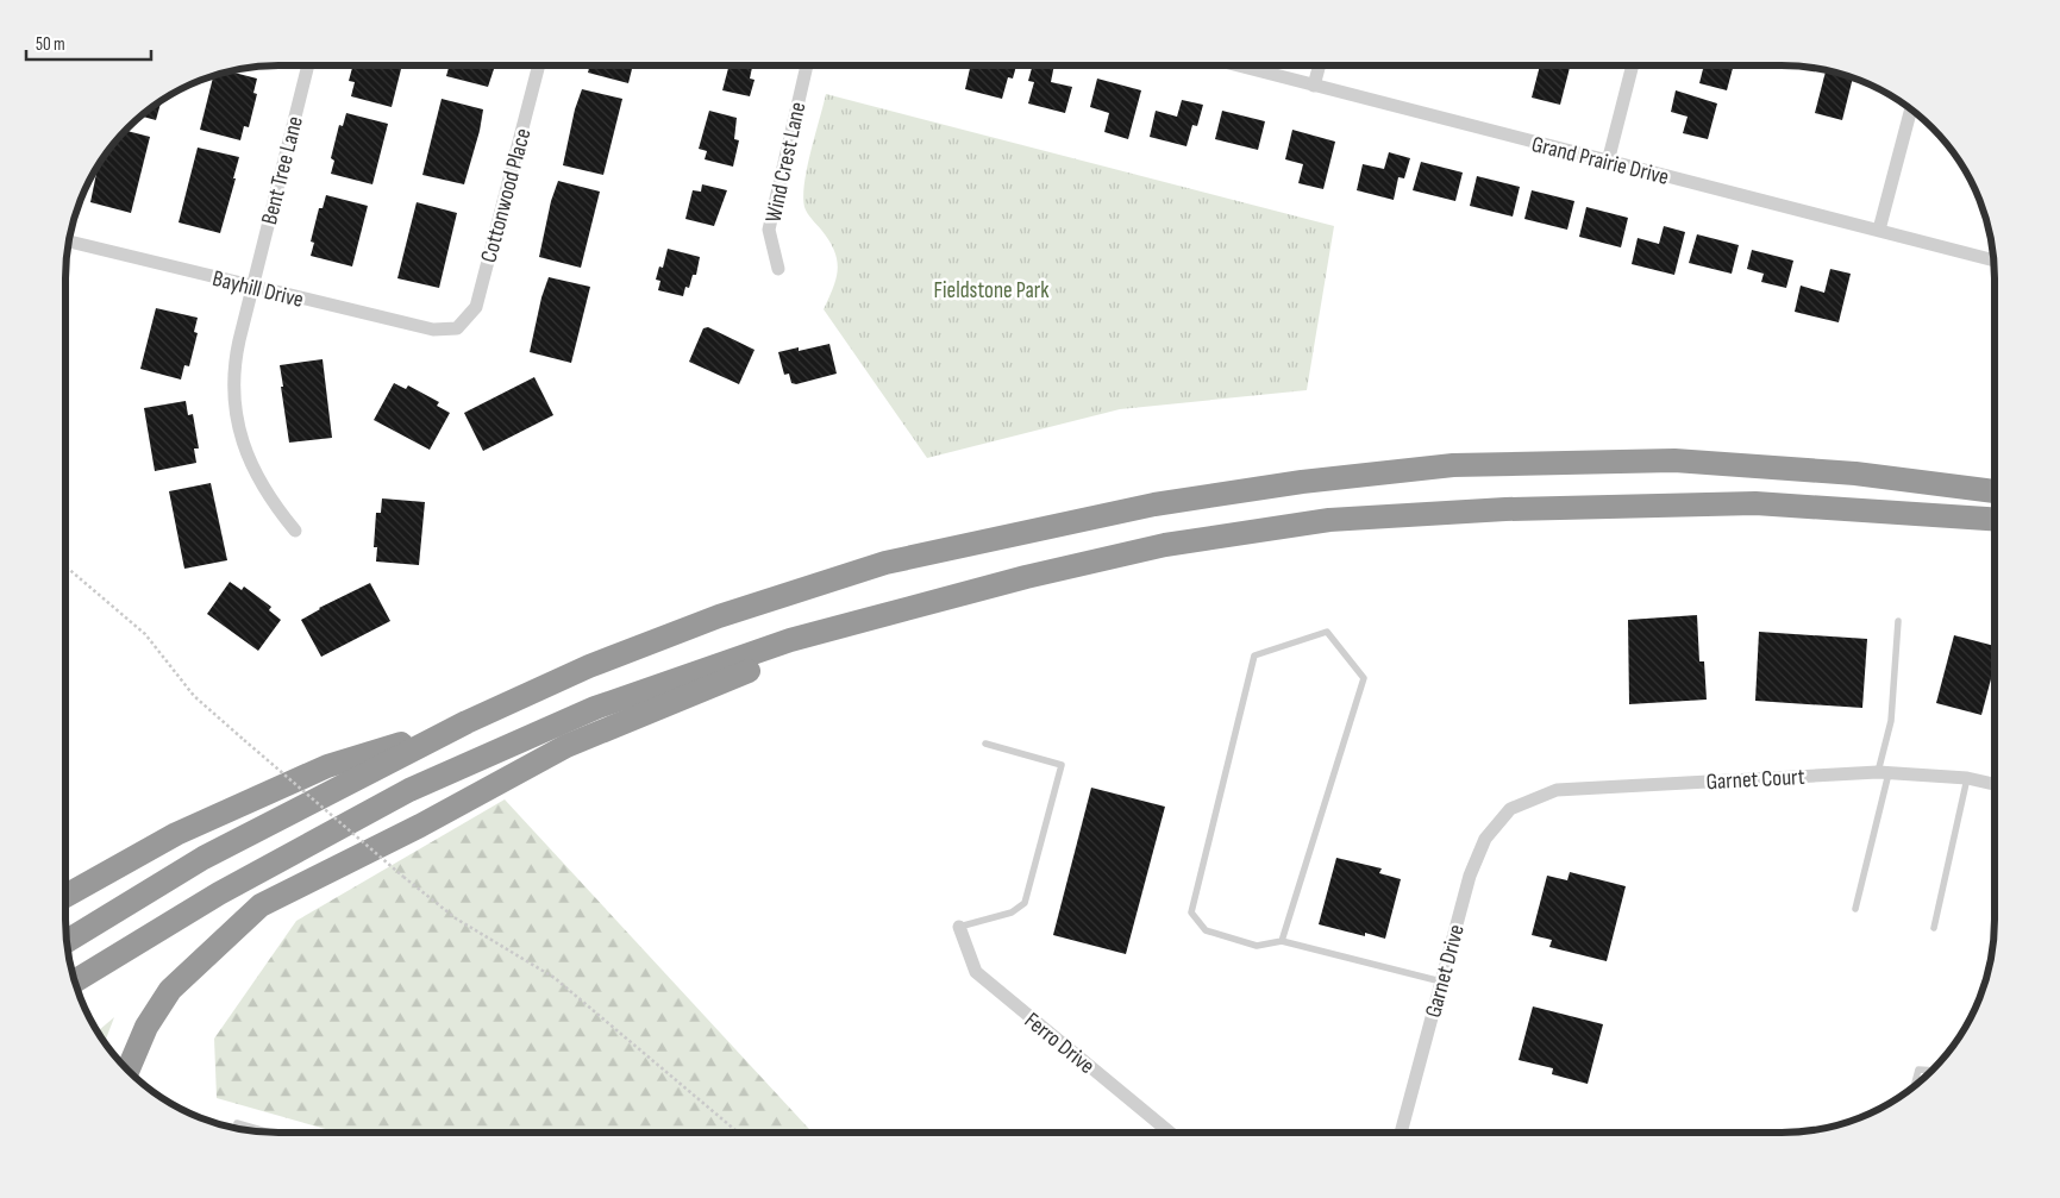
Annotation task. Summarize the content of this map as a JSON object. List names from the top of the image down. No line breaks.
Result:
{"streets":{"street":["Grand Prairie Drive","Wind Crest Lane","Bent Tree Lane","Cottonwood Place","Bayhill Drive","Garnet Court","Garnet Drive","Ferro Drive"]},"crossings":[["Bent Tree Lane","Bayhill Drive"],["Cottonwood Place","Bayhill Drive"],["Garnet Court","Garnet Drive"]],"parks":["Fieldstone Park"],"scale_bar":"50 m"}
